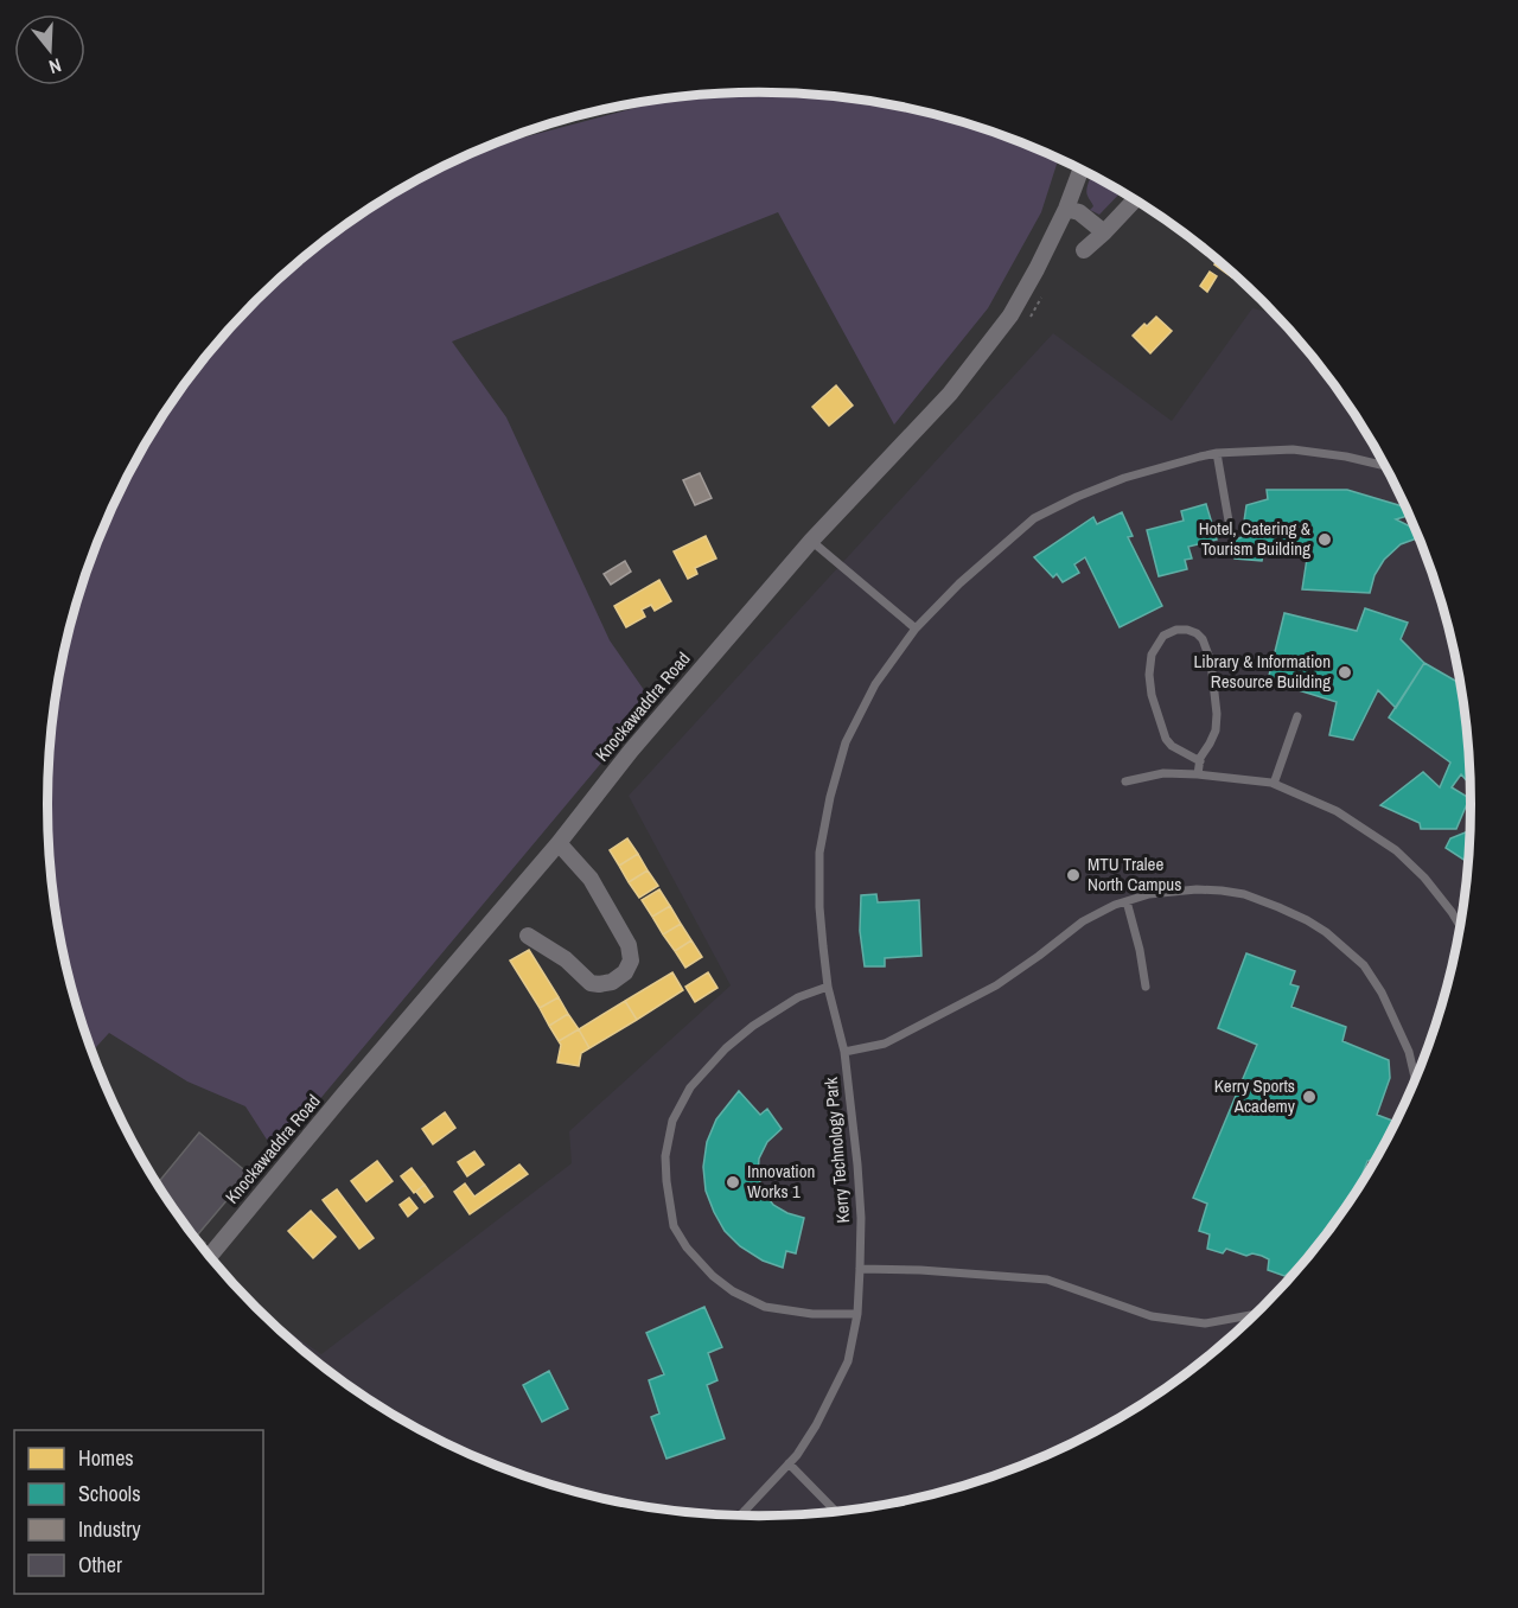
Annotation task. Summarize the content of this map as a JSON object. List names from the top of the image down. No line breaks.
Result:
{"streets":{"street":["Knockawaddra Road"],"lane":["Kerry Technology Park"]},"places":["Hotel, Catering & Tourism Building","Library & Information Resource Building","MTU Tralee North Campus","Kerry Sports Academy","Innovation Works 1"],"legend":["Homes","Schools","Industry","Other"],"north":"bottom"}
